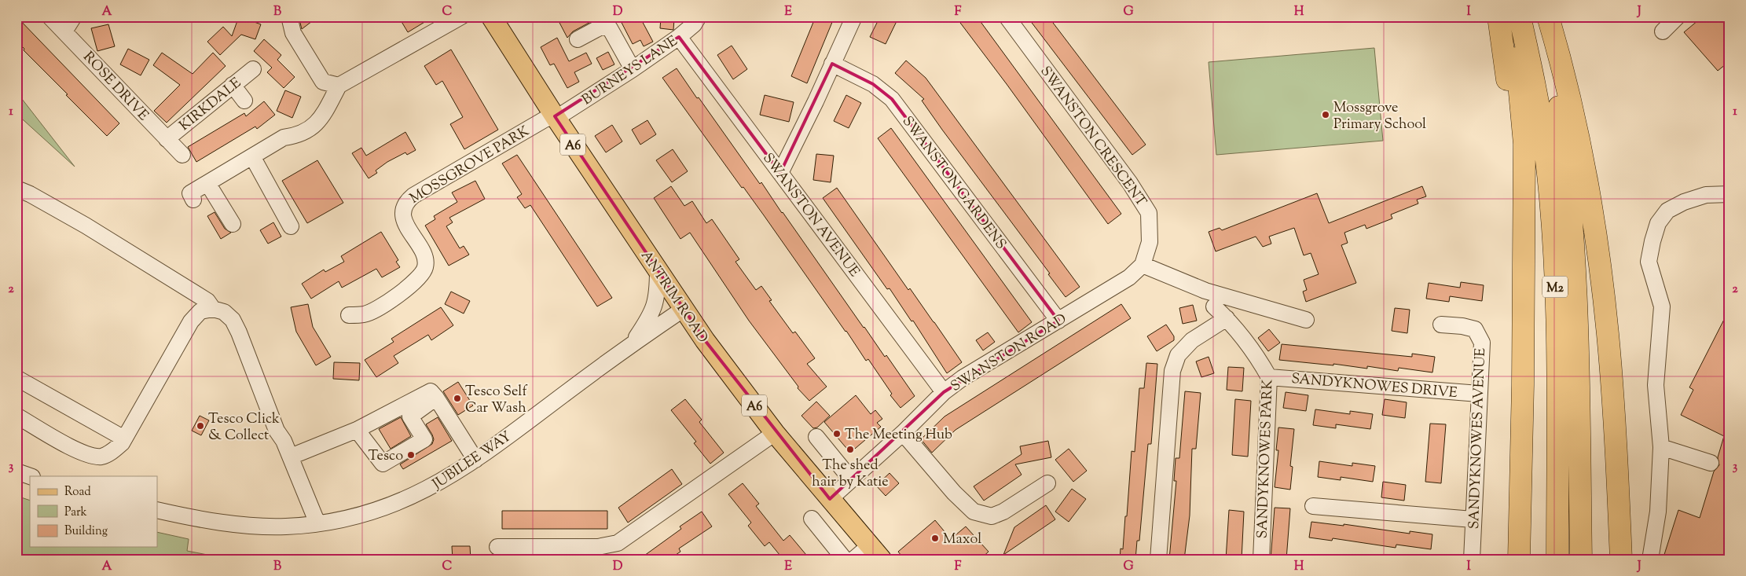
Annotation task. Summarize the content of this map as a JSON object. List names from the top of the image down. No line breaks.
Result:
{"streets":{"highway":["M2"],"main road":["A6","ANTRIM ROAD"],"street":["BURNEYS LANE","ROSE DRIVE","KIRKDALE","SWANSTON CRESCENT","MOSSGROVE PARK","SWANSTON GARDENS","SWANSTON AVENUE","SWANSTON ROAD","SANDYKNOWES DRIVE","SANDYKNOWES AVENUE","SANDYKNOWES PARK","JUBILEE WAY"]},"crossings":[["BURNEYS LANE","MOSSGROVE PARK"],["BURNEYS LANE","SWANSTON AVENUE"],["BURNEYS LANE","ANTRIM ROAD"],["ROSE DRIVE","KIRKDALE"],["SWANSTON CRESCENT","SWANSTON ROAD"],["MOSSGROVE PARK","ANTRIM ROAD"],["SWANSTON GARDENS","SWANSTON ROAD"],["SWANSTON AVENUE","SWANSTON ROAD"],["ANTRIM ROAD","SWANSTON ROAD"],["ANTRIM ROAD","JUBILEE WAY"],["SANDYKNOWES DRIVE","SANDYKNOWES AVENUE"],["SANDYKNOWES DRIVE","SANDYKNOWES PARK"]],"places":["Mossgrove Primary School","Tesco Self Car Wash","Tesco Click & Collect","The Meeting Hub","The shed hair by Katie","Tesco","Maxol"],"legend":["Road","Park","Building"],"grid":{"columns":["A","B","C","D","E","F","G","H","I","J"],"rows":["1","2","3"]}}
